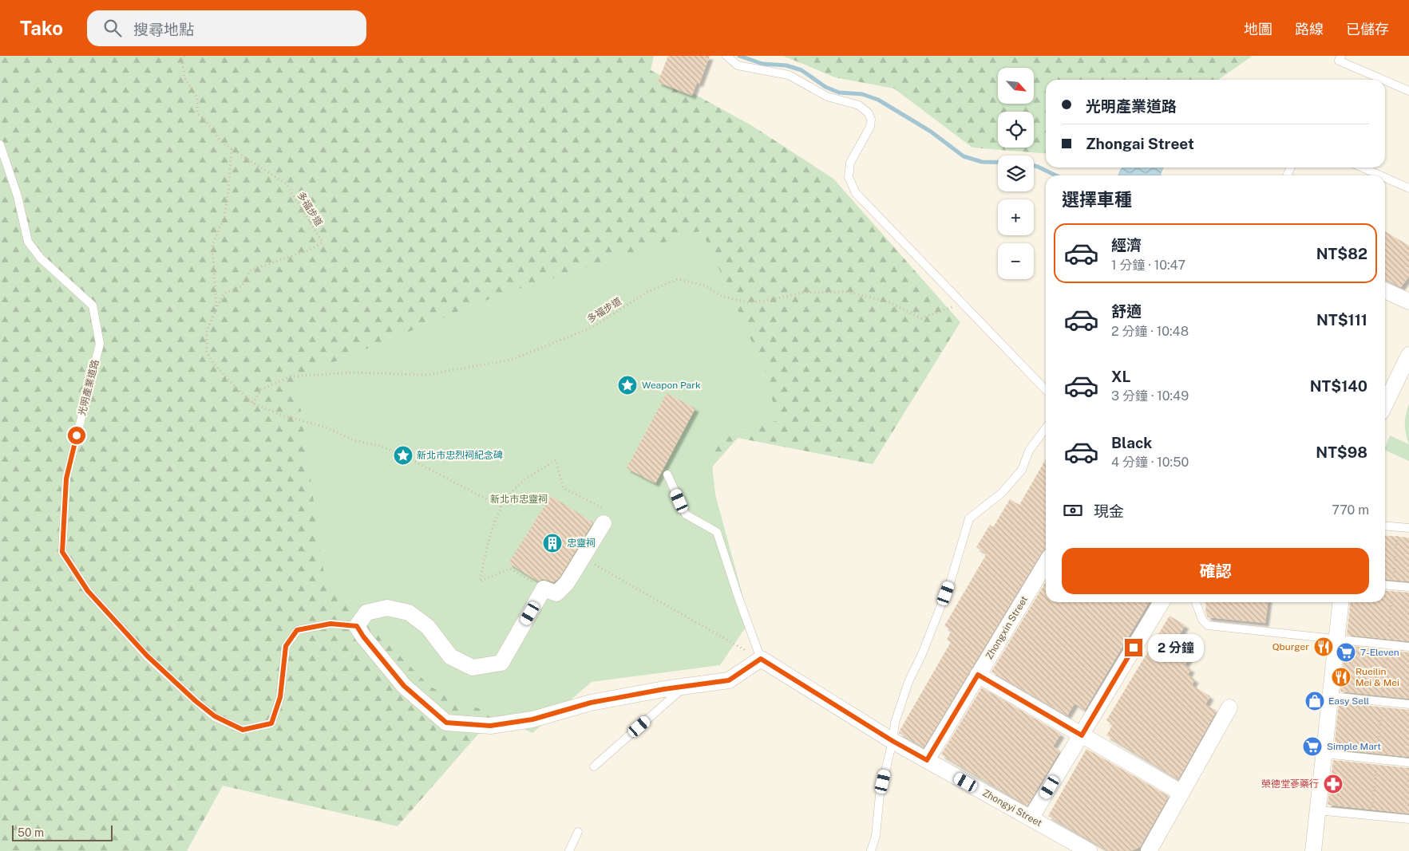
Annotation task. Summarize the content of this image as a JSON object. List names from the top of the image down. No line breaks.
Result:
{"streets":{"street":["Zhongxin Street","Zhongyi Street"],"lane":["光明產業道路"],"path":["多福步道"]},"crossings":[["Zhongxin Street","Zhongyi Street"]],"parks":["新北市忠靈祠"],"places":{"place":["Weapon Park","新北市忠烈祠紀念碑"],"building":["忠靈祠"],"restaurant":["Qburger","Rueilin Mei & Mei"],"supermarket":["7-Eleven","Simple Mart"],"shop":["Easy Sell"],"pharmacy":["榮德堂蔘藥行"]},"scale_bar":"50 m","north":"bottom right","page":{"header":"Tako","search":"搜尋地點","nav":["地圖","路線","已儲存"],"map_buttons":["+","−"],"banner":["光明產業道路","Zhongai Street"],"heading":"選擇車種","list":[{"name":"經濟","note":"1 分鐘 · 10:47","value":"NT$82"},{"name":"舒適","note":"2 分鐘 · 10:48","value":"NT$111"},{"name":"XL","note":"3 分鐘 · 10:49","value":"NT$140"},{"name":"Black","note":"4 分鐘 · 10:50","value":"NT$98"}],"pay":["現金","770 m"],"buttons":"確認","bubble":"2 分鐘","scale":"50 m"}}
